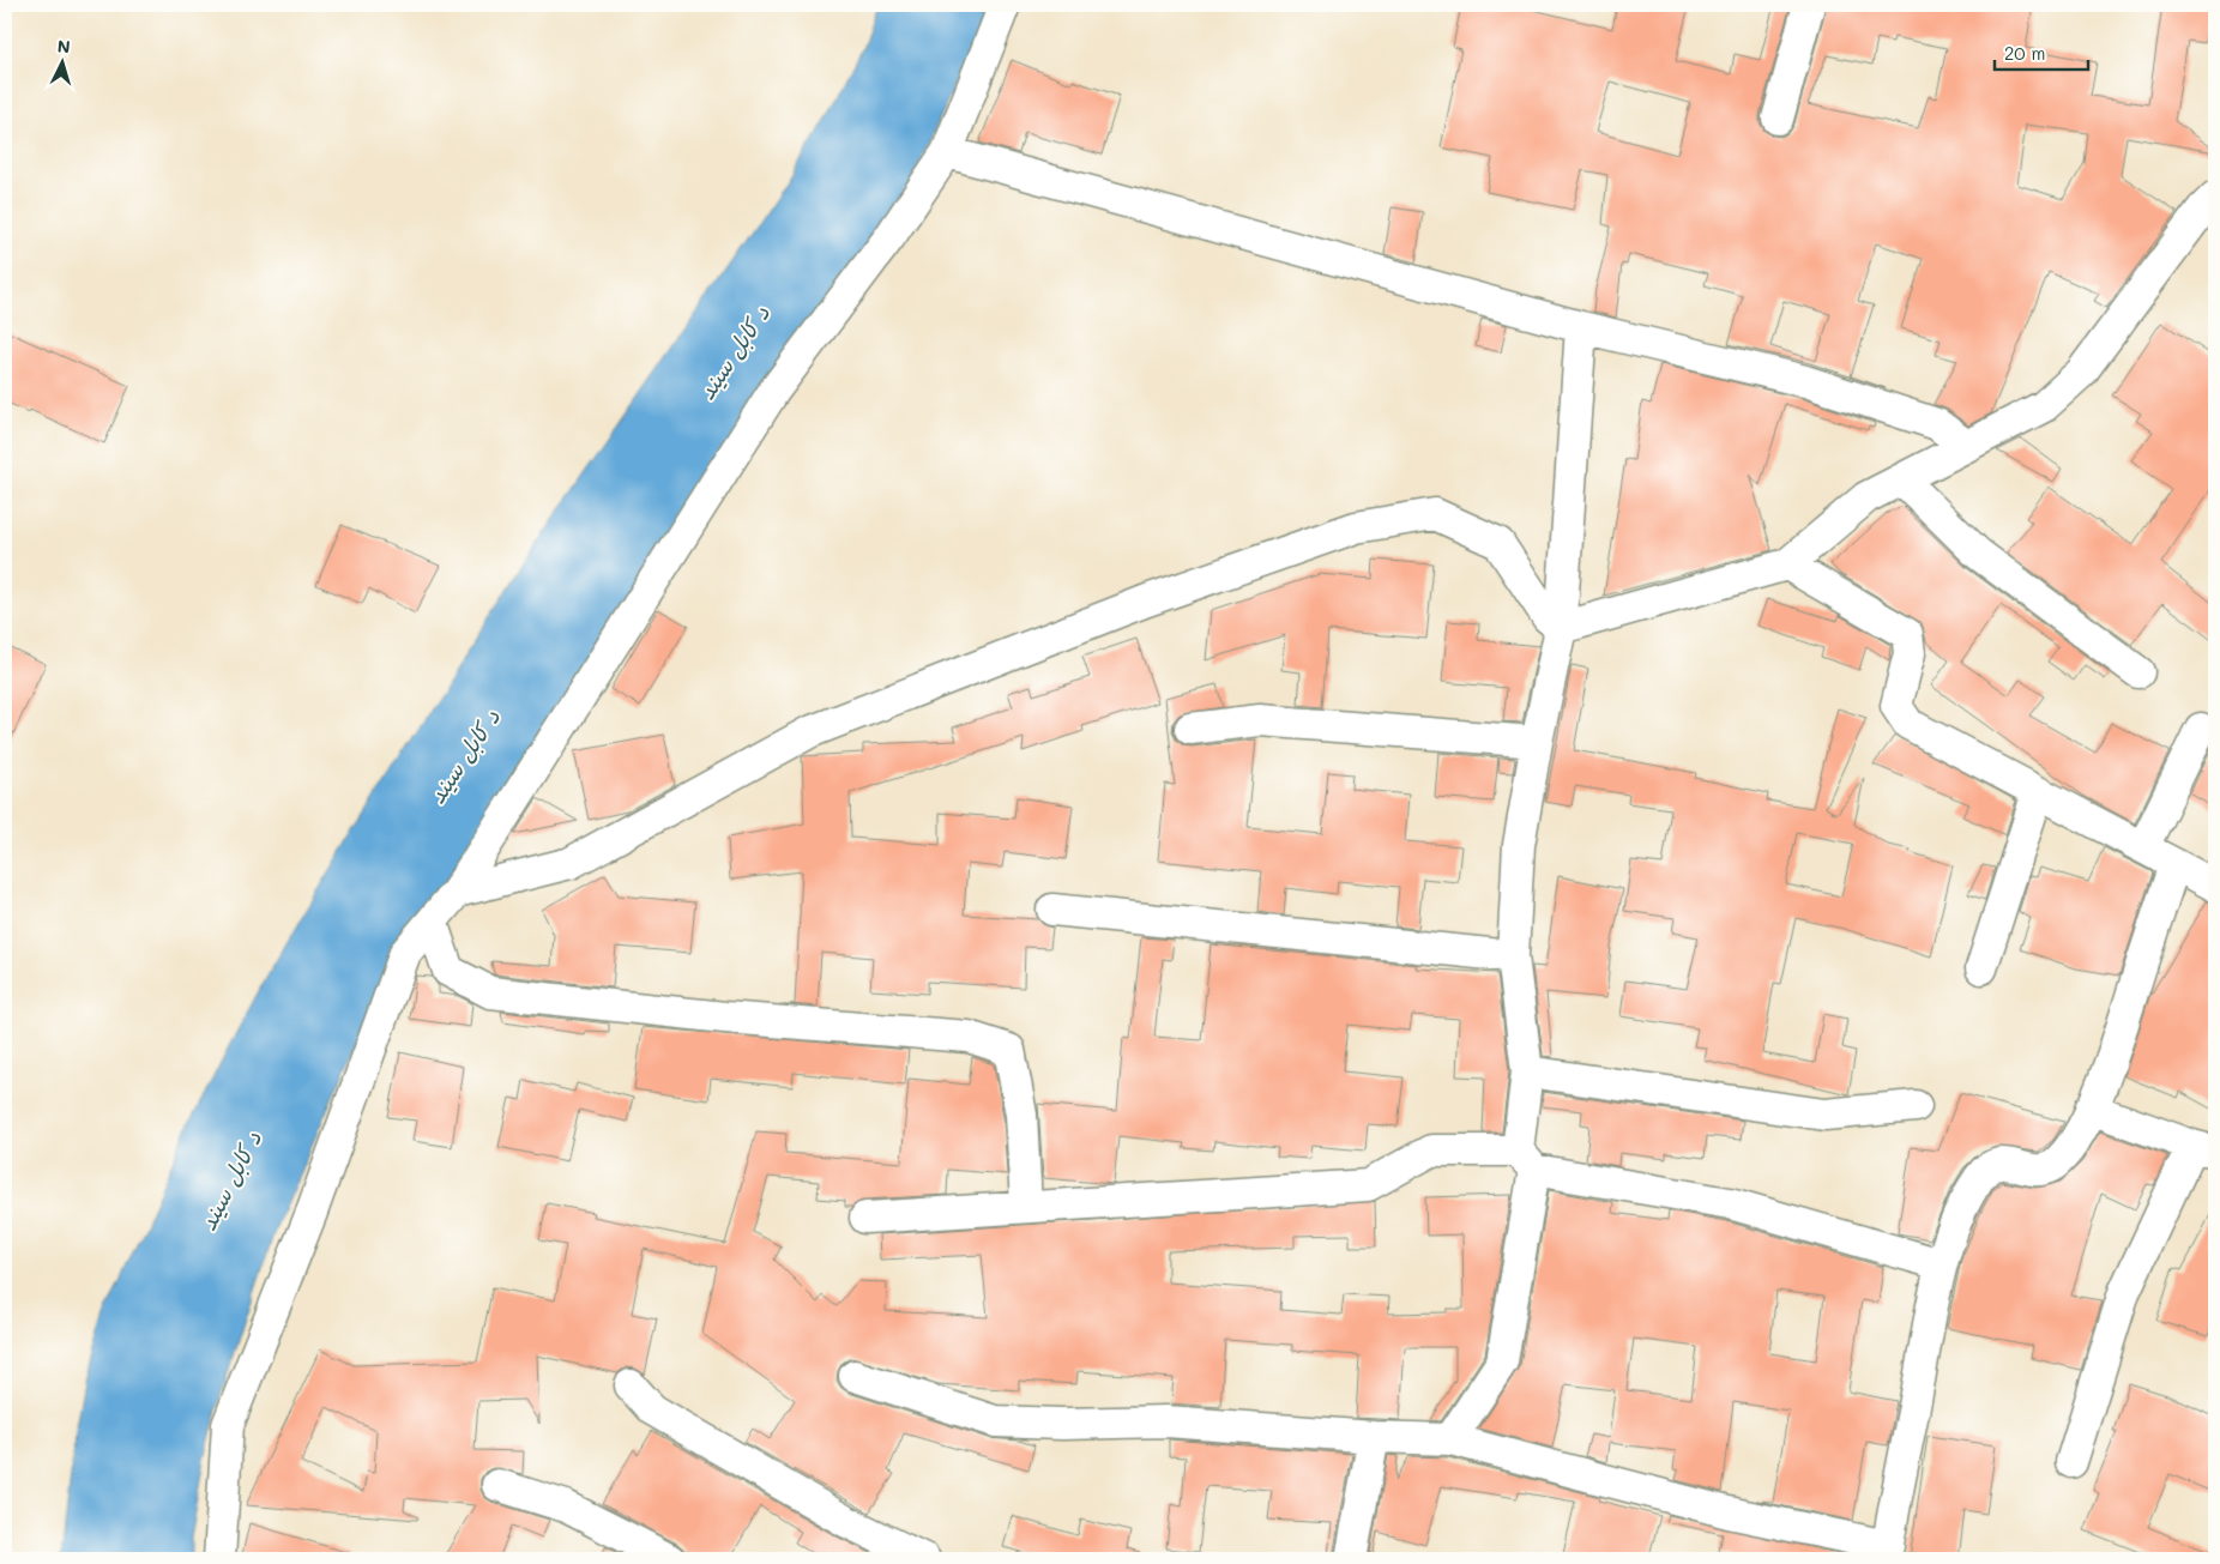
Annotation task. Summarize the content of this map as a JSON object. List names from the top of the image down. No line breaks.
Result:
{"water":["د کابل سيند"],"scale_bar":"20 m","north":"top"}
